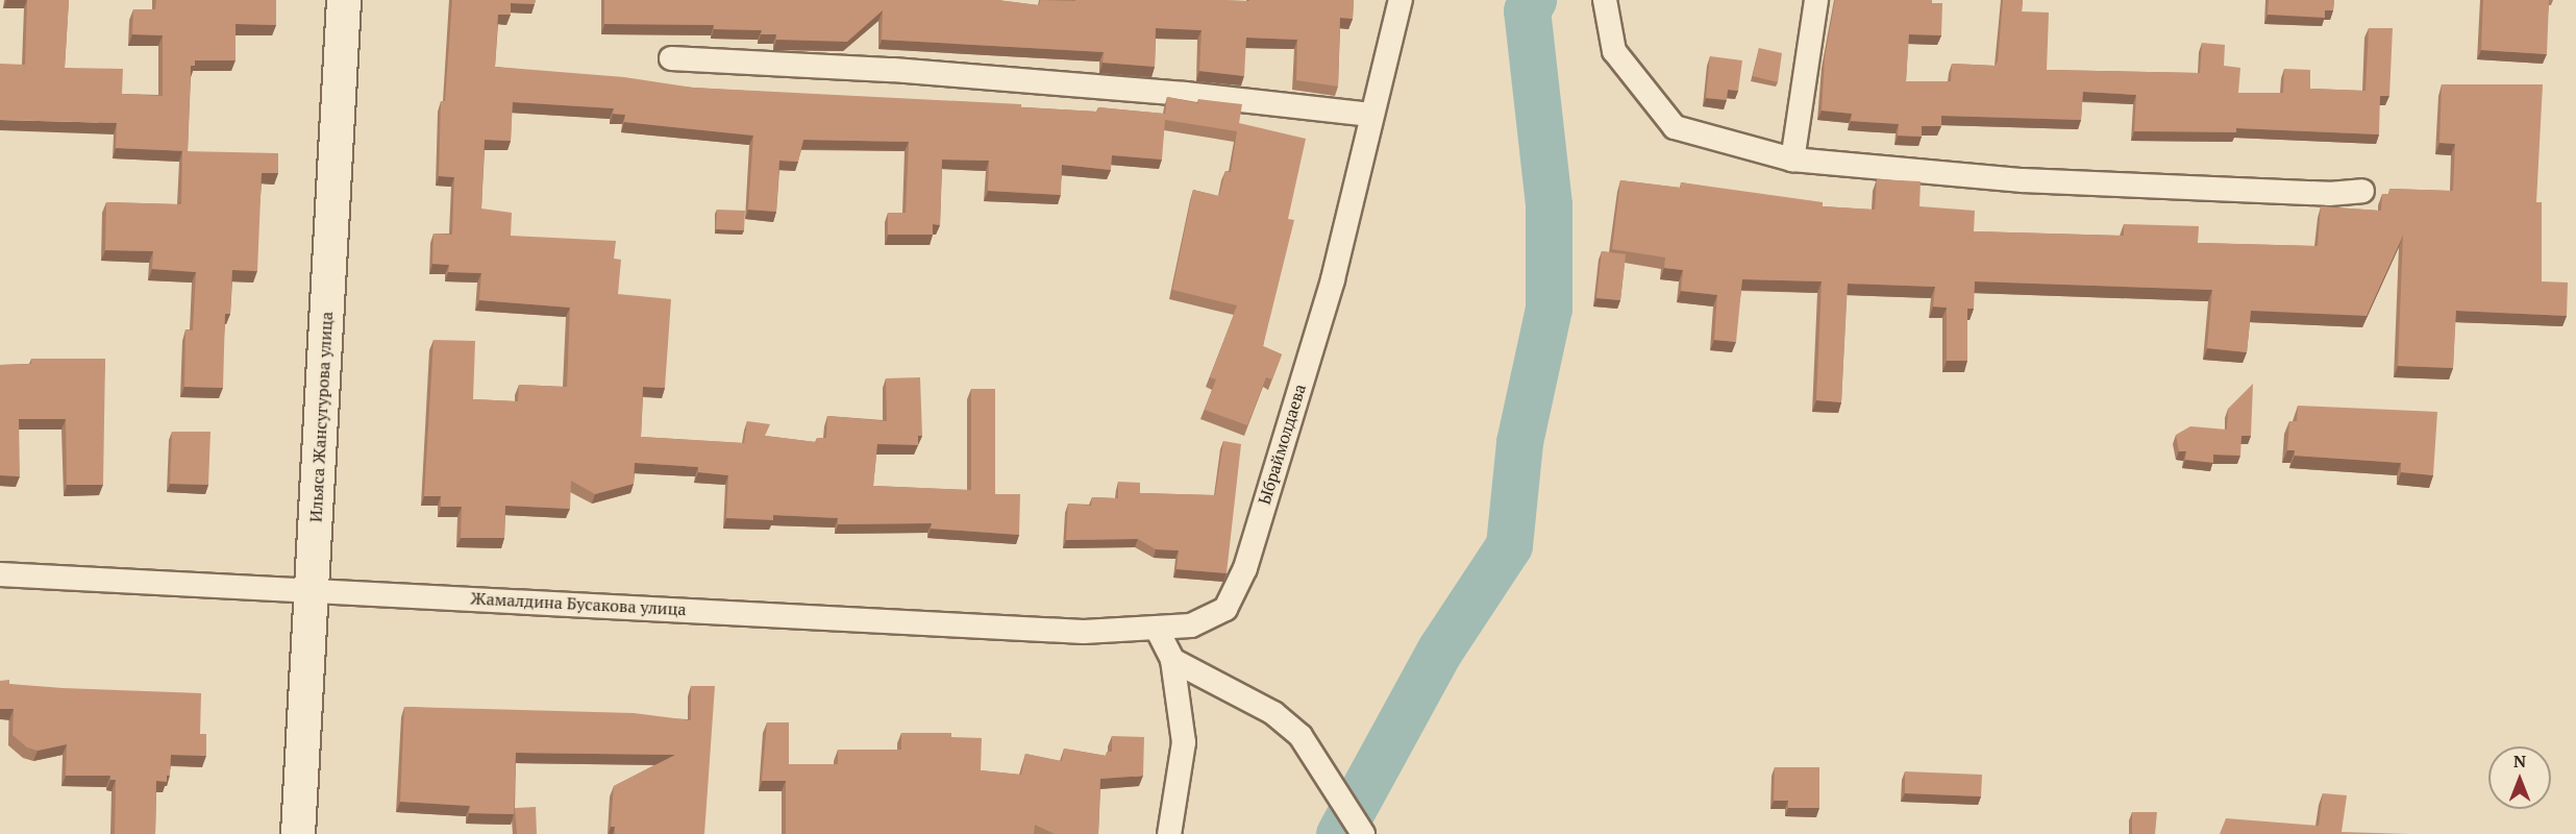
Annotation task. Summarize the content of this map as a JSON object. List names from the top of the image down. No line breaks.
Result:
{"streets":{"street":["Ильяса Жансугурова улица","Ыбраймолдаева","Жамалдина Бусакова улица"]},"crossings":[["Ильяса Жансугурова улица","Жамалдина Бусакова улица"],["Ыбраймолдаева","Жамалдина Бусакова улица"]],"north":"top"}
